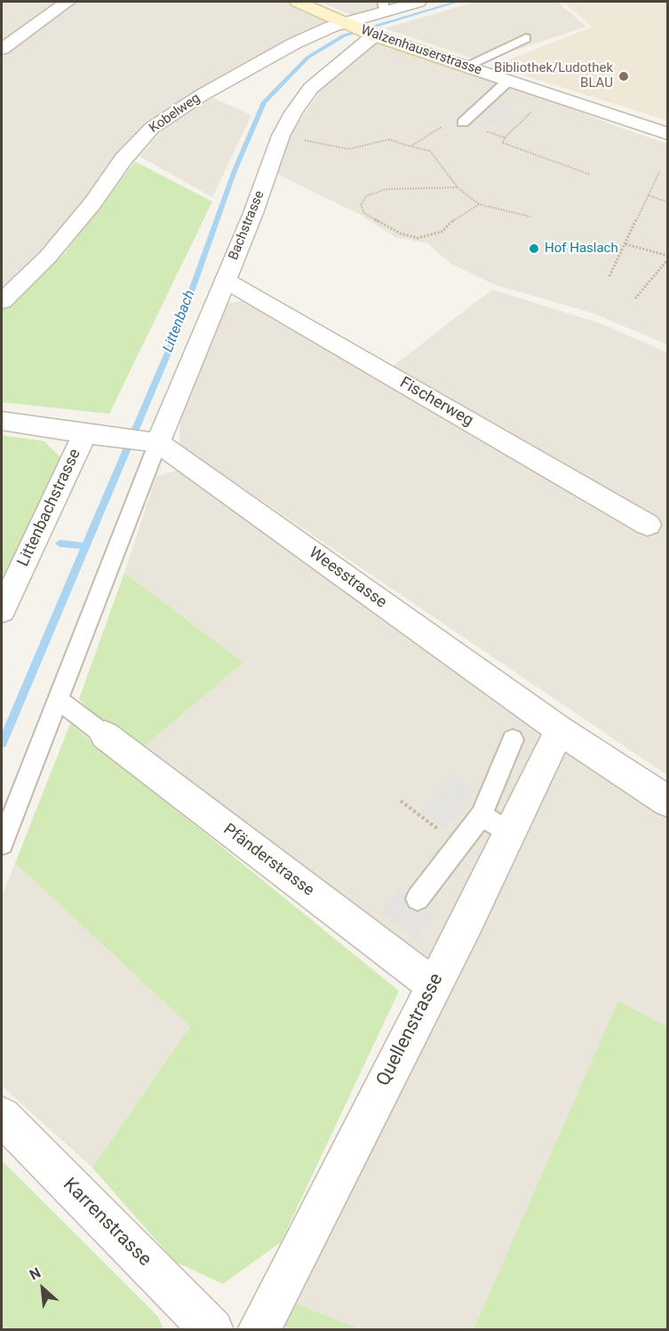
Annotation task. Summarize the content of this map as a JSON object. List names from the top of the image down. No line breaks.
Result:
{"streets":{"street":["Walzenhauserstrasse","Kobelweg","Bachstrasse","Fischerweg","Littenbachstrasse","Weesstrasse","Pfänderstrasse","Quellenstrasse","Karrenstrasse"]},"crossings":[["Walzenhauserstrasse","Kobelweg"],["Walzenhauserstrasse","Bachstrasse"],["Kobelweg","Bachstrasse"],["Bachstrasse","Fischerweg"],["Bachstrasse","Weesstrasse"],["Littenbachstrasse","Weesstrasse"],["Weesstrasse","Quellenstrasse"],["Pfänderstrasse","Quellenstrasse"]],"water":["Littenbach"],"places":["Bibliothek/Ludothek BLAU","Hof Haslach"],"north":"top left"}
